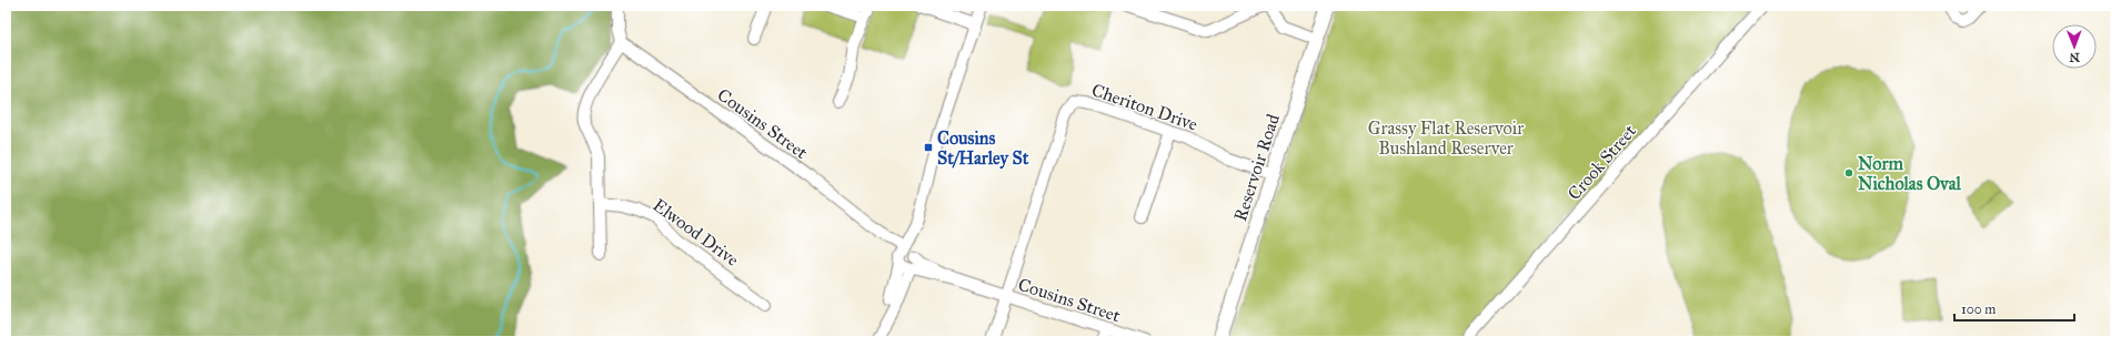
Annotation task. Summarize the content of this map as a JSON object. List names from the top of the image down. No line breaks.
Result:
{"streets":{"main road":["Reservoir Road"],"street":["Cheriton Drive","Cousins Street","Crook Street","Elwood Drive"]},"crossings":[["Cheriton Drive","Cousins Street"],["Cheriton Drive","Reservoir Road"]],"parks":["Grassy Flat Reservoir Bushland Reserver"],"places":{"transit":["Cousins St/Harley St"],"other":["Norm Nicholas Oval"]},"scale_bar":"100 m","north":"bottom"}
